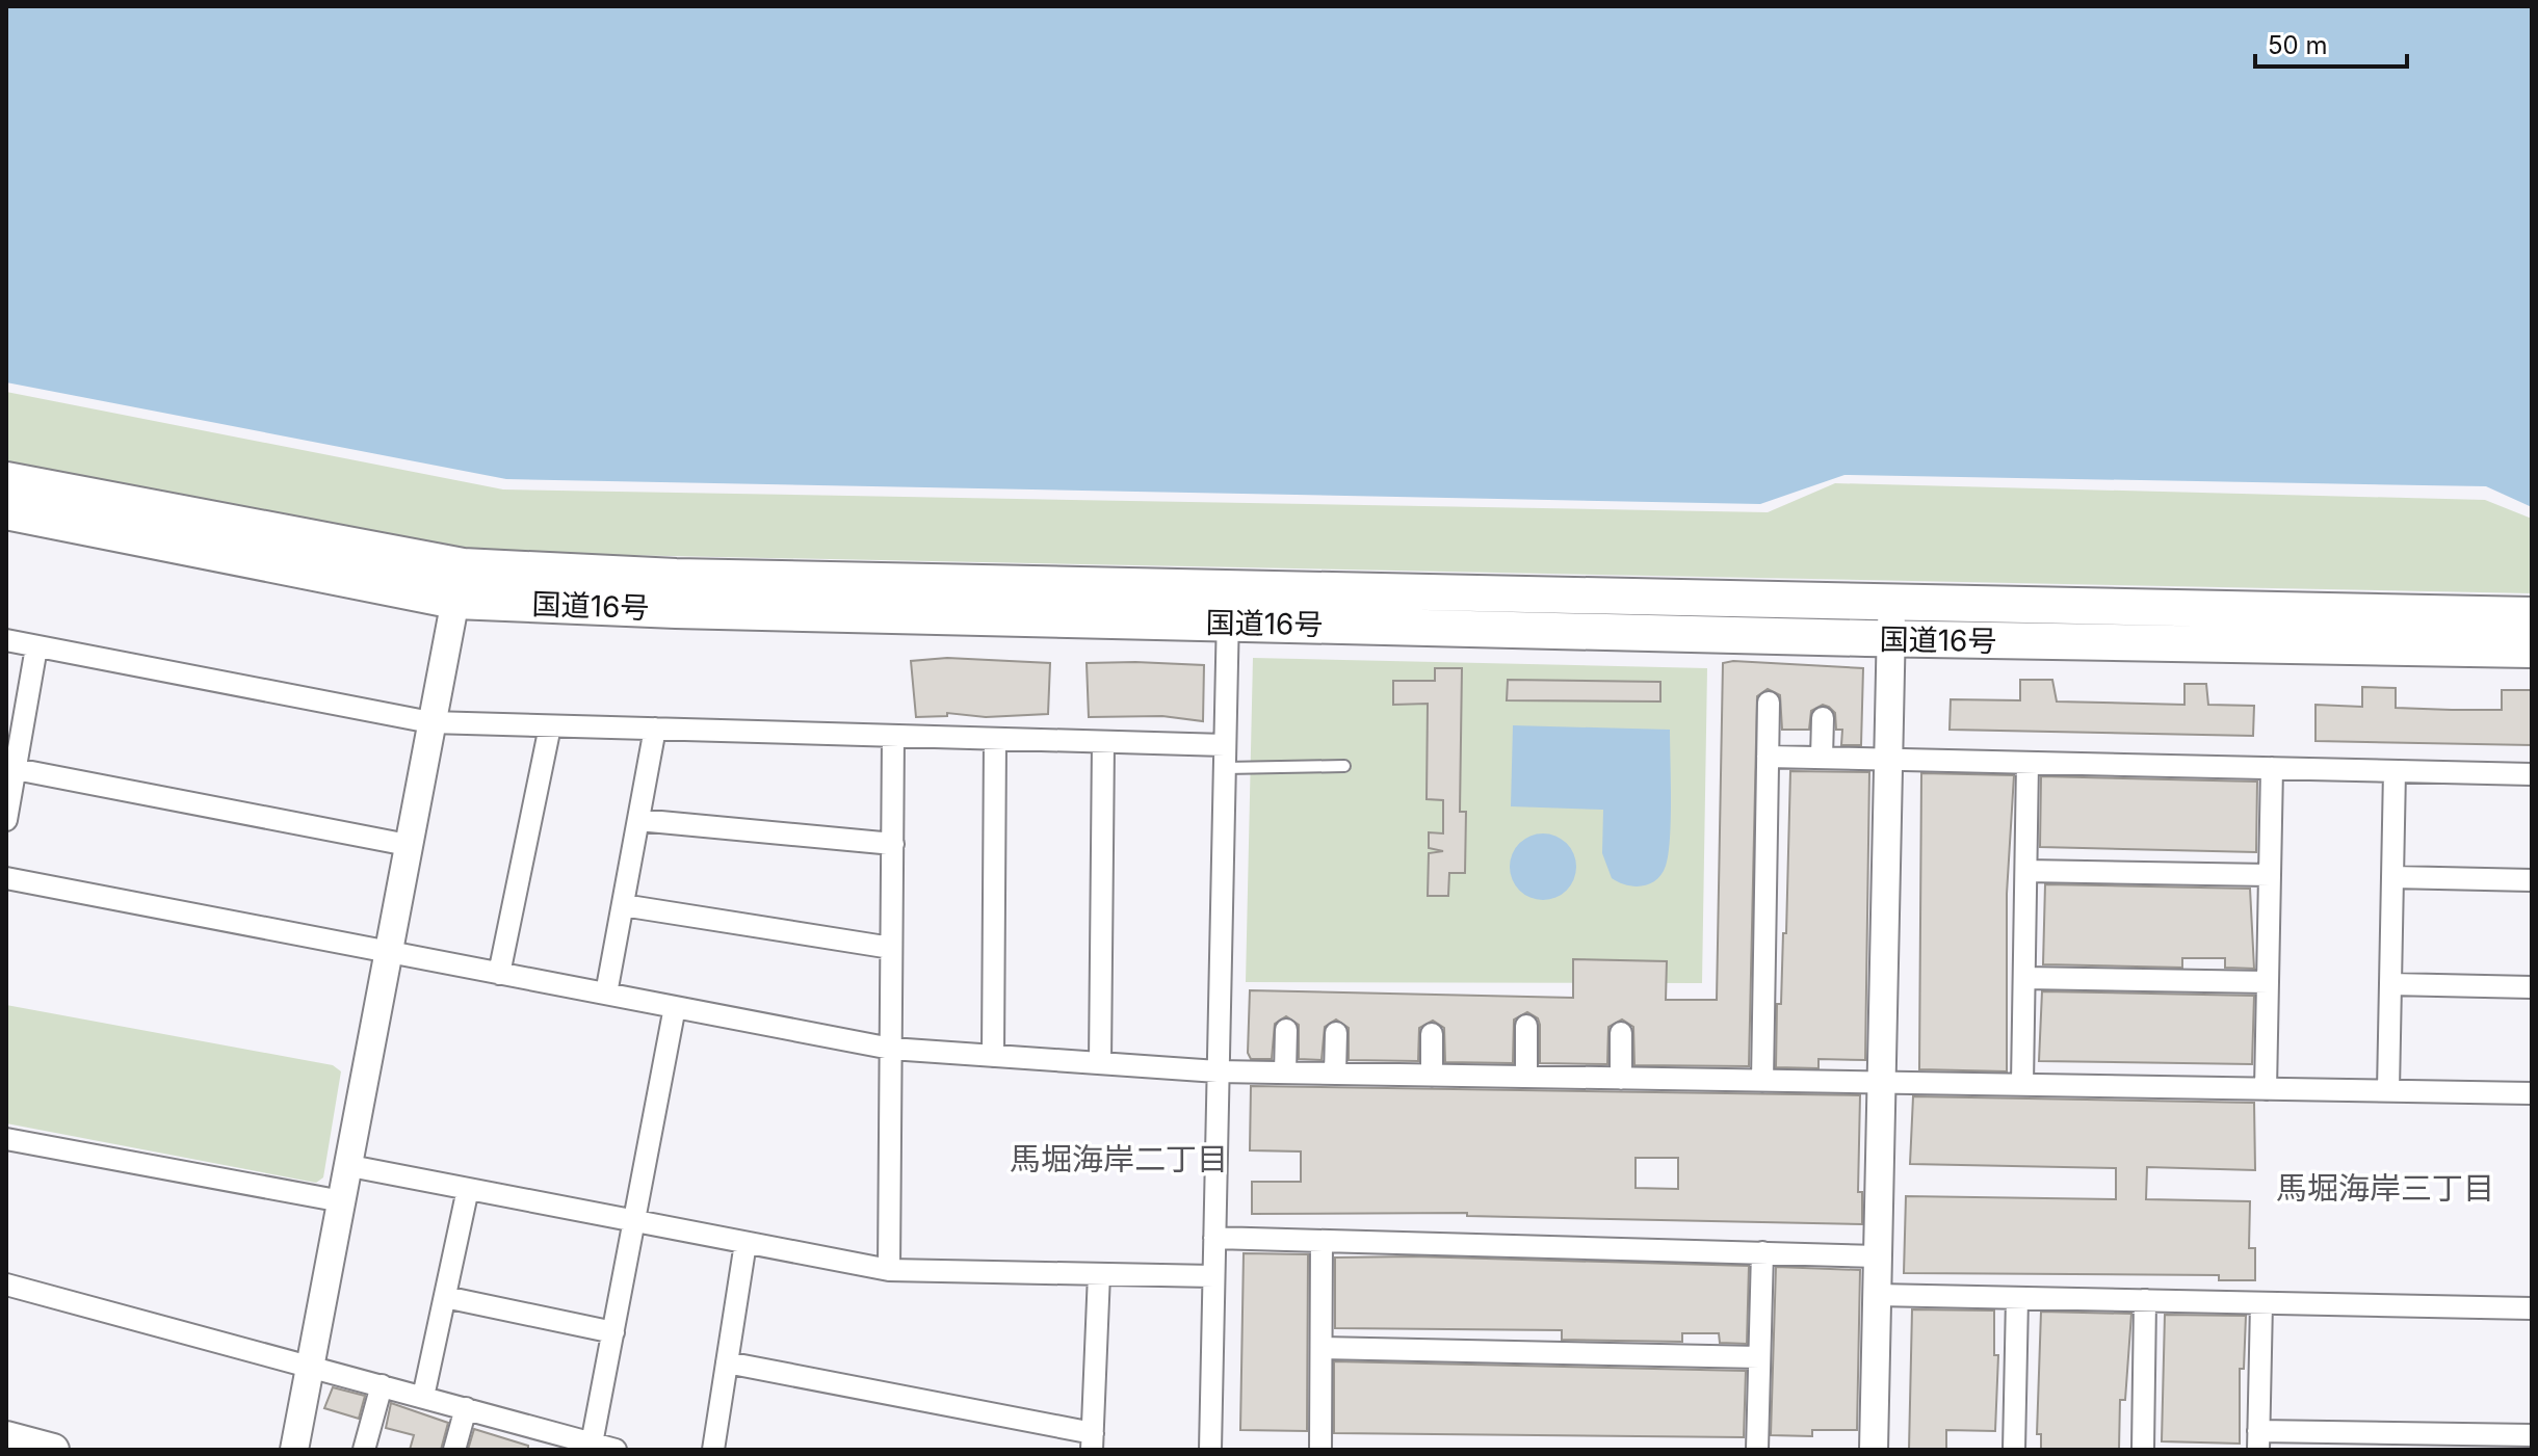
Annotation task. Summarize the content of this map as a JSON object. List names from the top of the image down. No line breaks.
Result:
{"streets":{"highway":["国道16号"]},"districts":["馬堀海岸二丁目","馬堀海岸三丁目"],"scale_bar":"50 m"}
